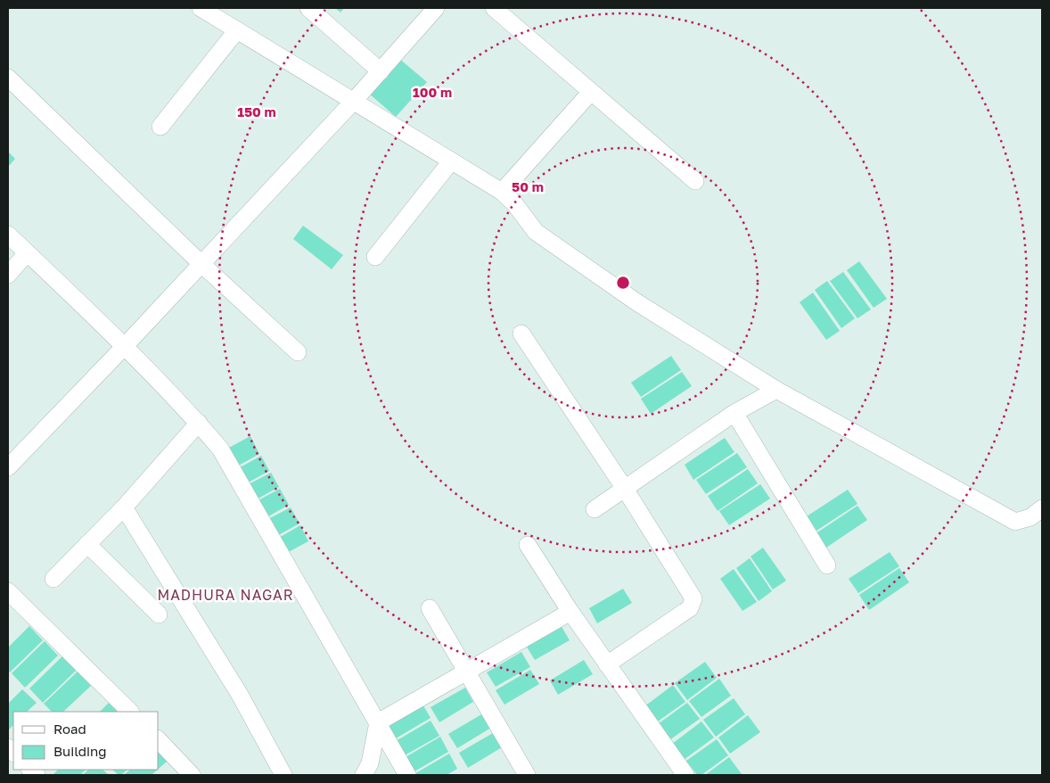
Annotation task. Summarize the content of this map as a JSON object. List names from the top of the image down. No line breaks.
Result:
{"districts":["MADHURA NAGAR"],"legend":["Road","Building"],"rings":["100 m","150 m","50 m"]}
